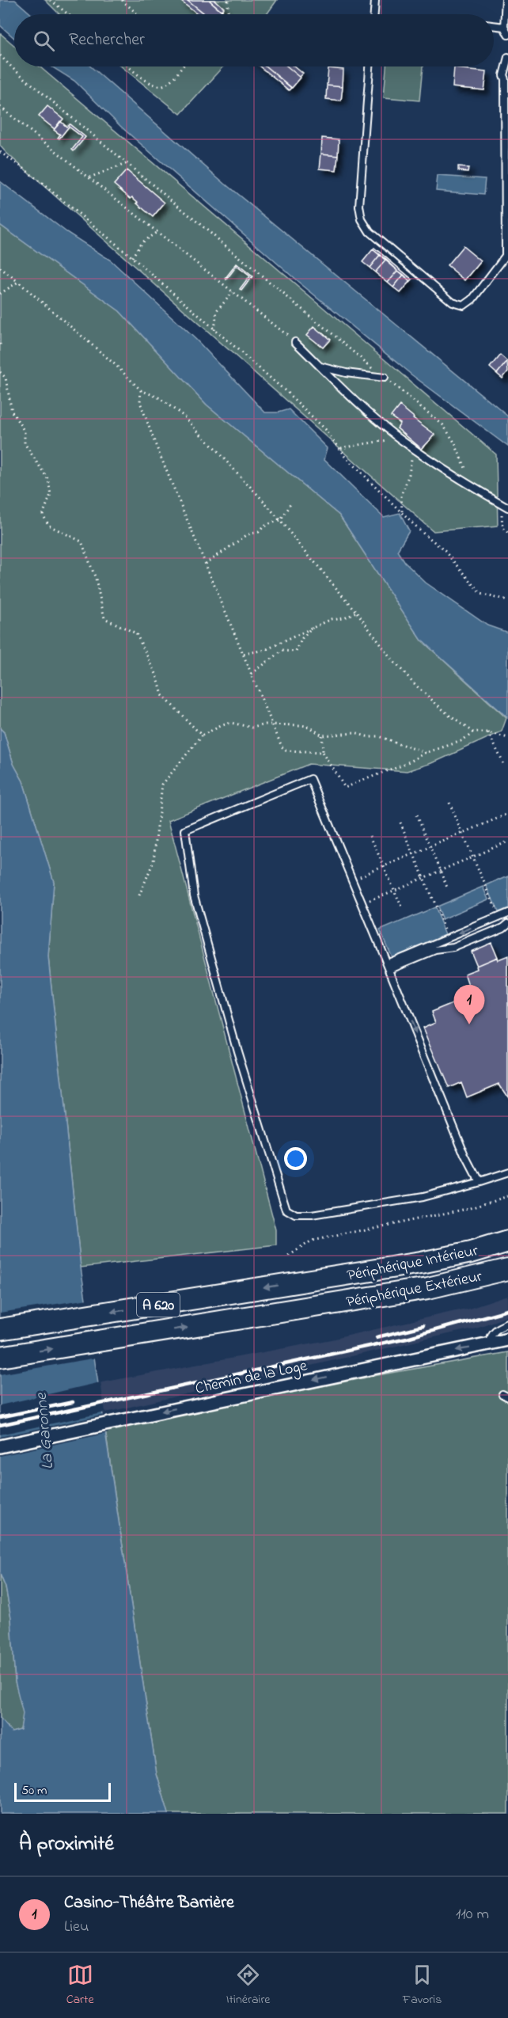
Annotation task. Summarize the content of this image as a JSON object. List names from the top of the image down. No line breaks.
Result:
{"streets":{"highway":["Périphérique Intérieur","Périphérique Extérieur","A 620"],"street":["Chemin de la Loge"]},"one_way":["Périphérique Intérieur","Périphérique Extérieur","Chemin de la Loge"],"water":["La Garonne"],"scale_bar":"50 m","page":{"search":"Rechercher","pins":"1","scale":"50 m","heading":"À proximité","list":[{"mark":"1","name":"Casino-Théâtre Barrière","note":"Lieu","value":"110 m"}],"nav":["Carte","Itinéraire","Favoris"]}}
